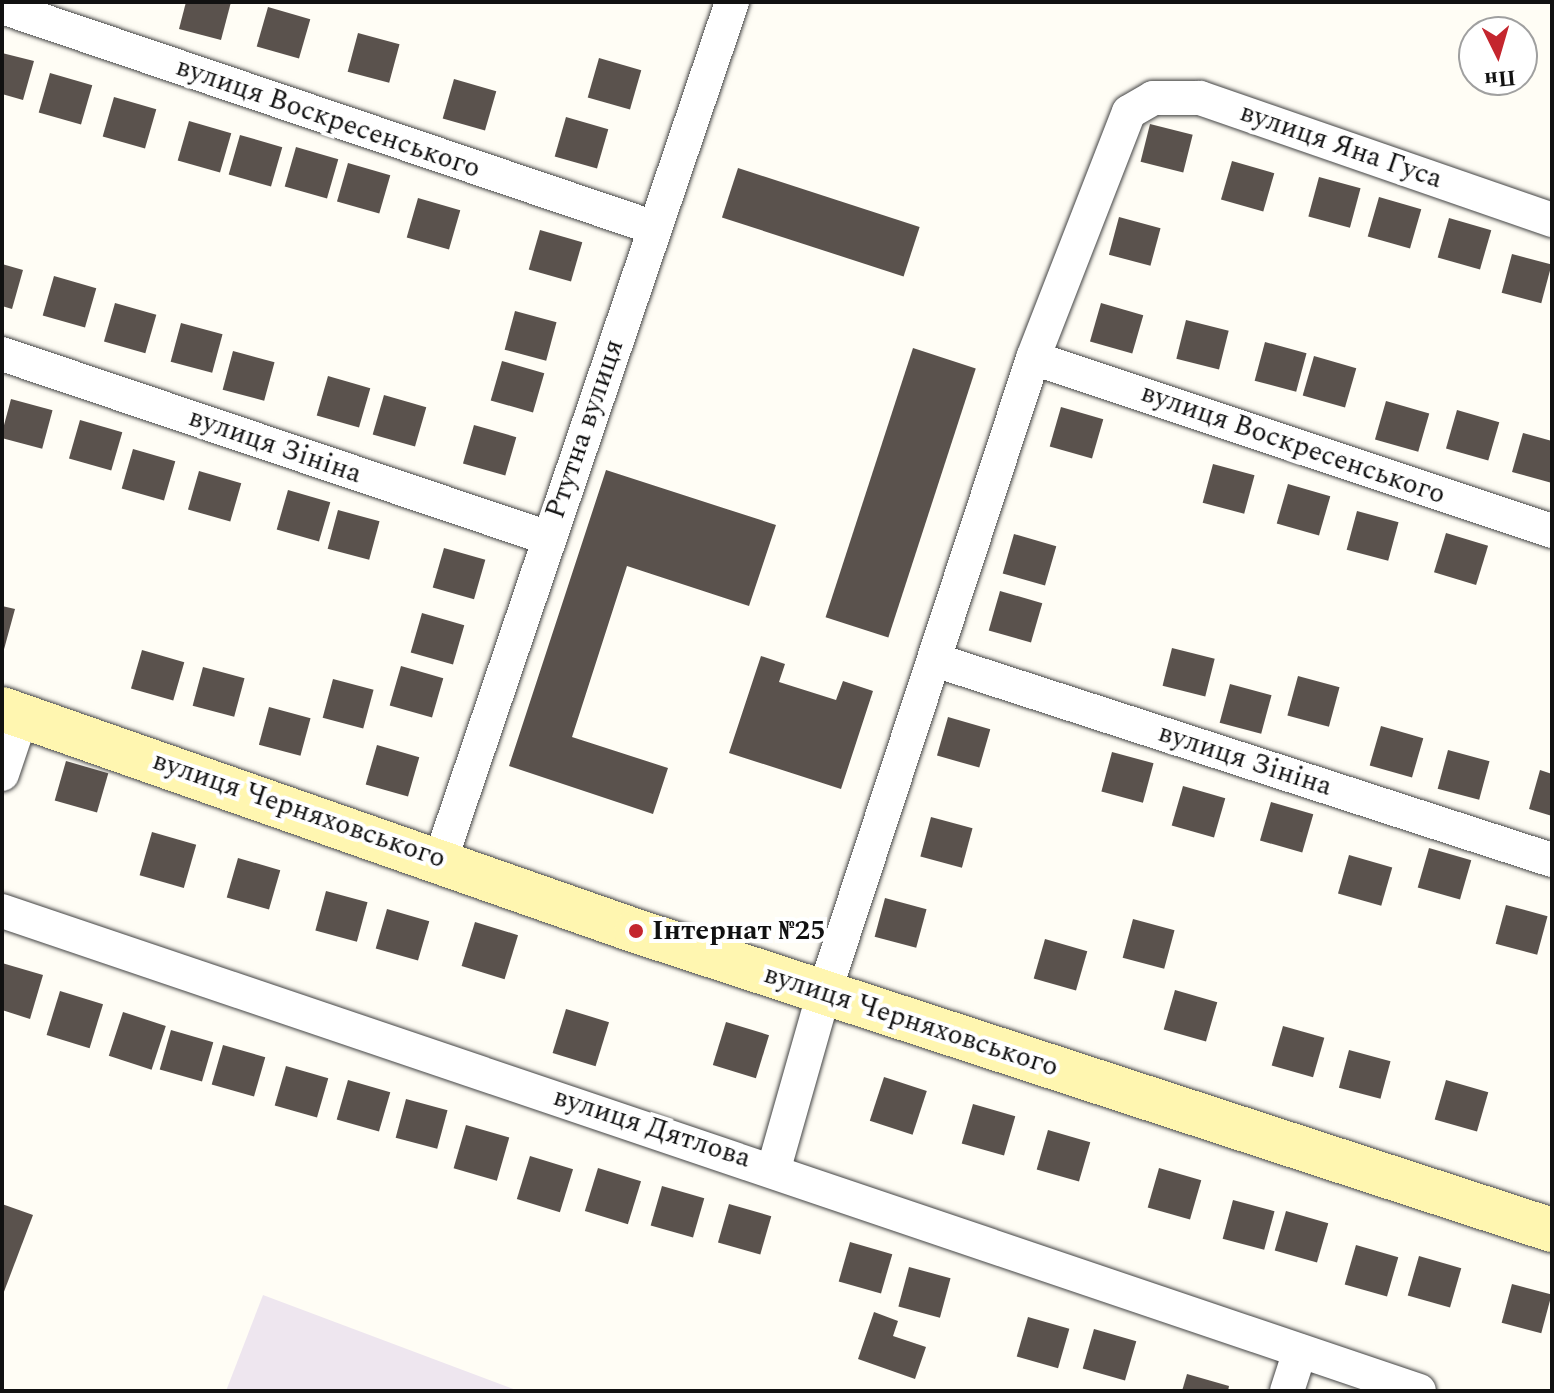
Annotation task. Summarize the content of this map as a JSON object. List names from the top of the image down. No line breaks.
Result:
{"streets":{"main road":["вулиця Черняховського"],"street":["вулиця Воскресенського","вулиця Яна Гуса","Ртутна вулиця","вулиця Зініна","вулиця Дятлова"]},"crossings":[["вулиця Воскресенського","вулиця Яна Гуса"],["вулиця Воскресенського","Ртутна вулиця"],["Ртутна вулиця","вулиця Зініна"],["Ртутна вулиця","вулиця Черняховського"]],"places":["Інтернат №25"],"north":"bottom"}
